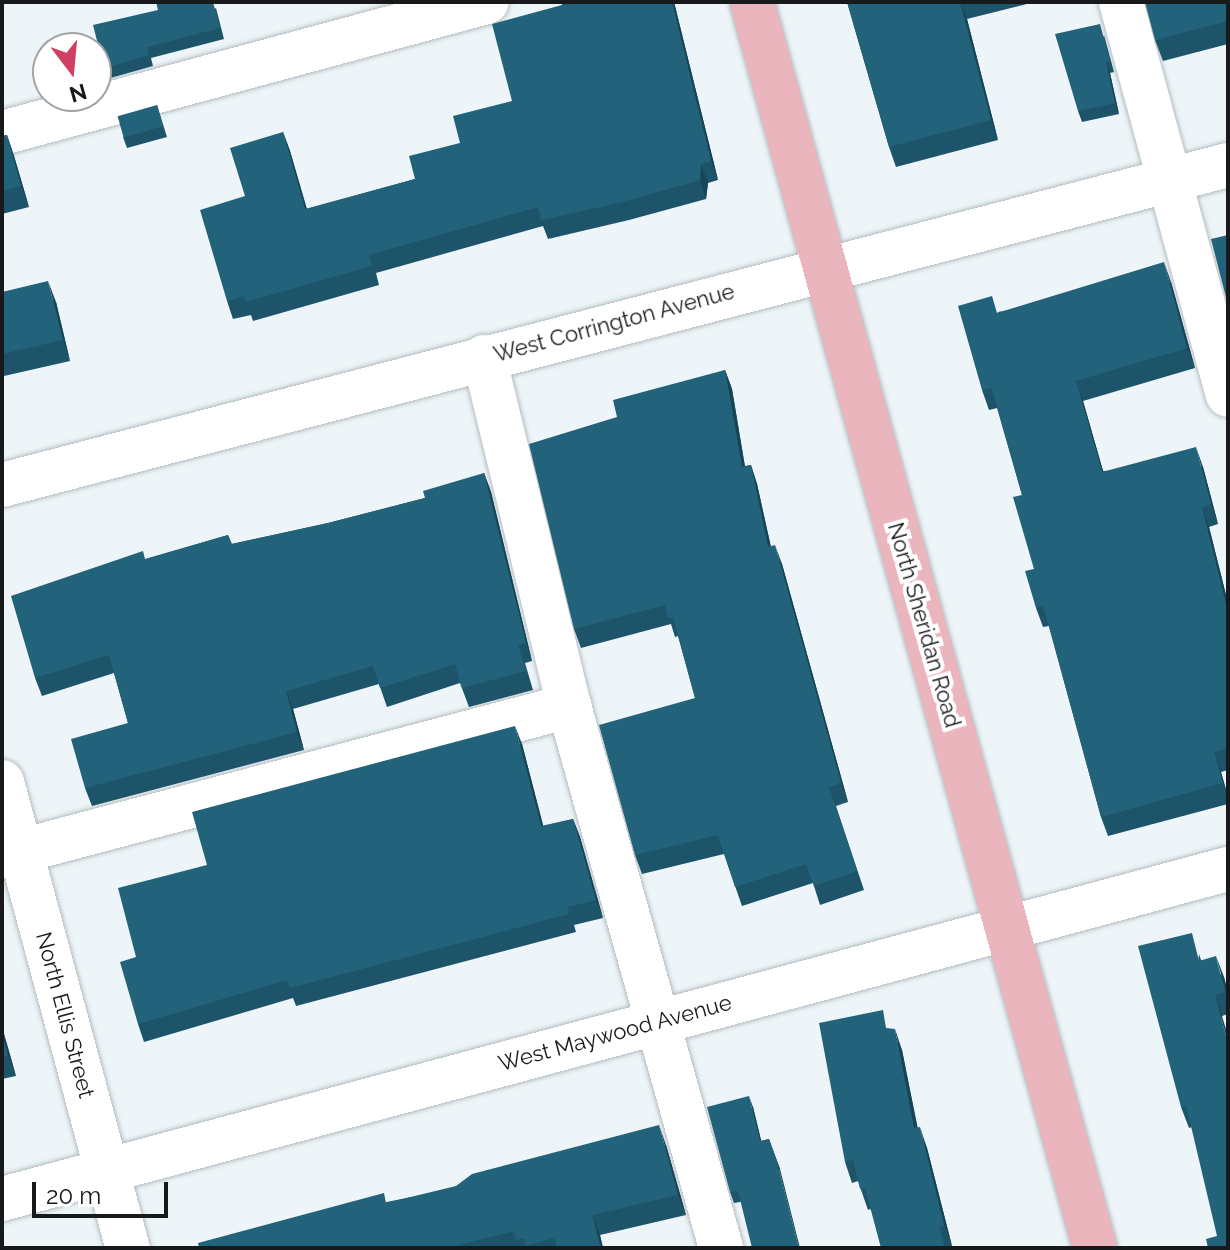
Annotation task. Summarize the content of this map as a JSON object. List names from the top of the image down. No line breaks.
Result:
{"streets":{"main road":["North Sheridan Road"],"street":["West Corrington Avenue","North Ellis Street","West Maywood Avenue"]},"crossings":[["West Corrington Avenue","North Sheridan Road"],["North Sheridan Road","West Maywood Avenue"],["North Ellis Street","West Maywood Avenue"]],"scale_bar":"20 m","north":"bottom"}
